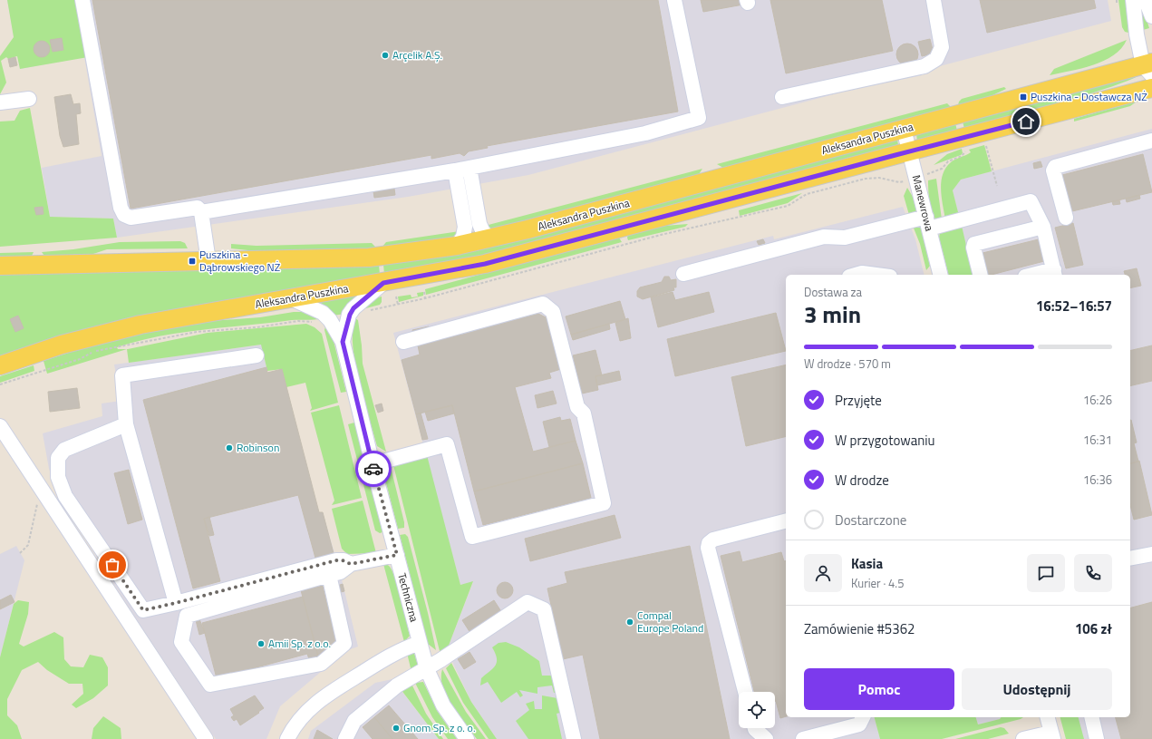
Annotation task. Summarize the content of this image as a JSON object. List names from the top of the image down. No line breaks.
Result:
{"streets":{"main road":["Aleksandra Puszkina"],"street":["Manewrowa","Techniczna"]},"crossings":[["Aleksandra Puszkina","Manewrowa"],["Aleksandra Puszkina","Techniczna"]],"places":{"other":["Arçelik A.Ş.","Robinson","Compal Europe Poland","Amii Sp. z o.o.","Gnom Sp. z o. o."],"transit":["Puszkina - Dostawcza NŻ","Puszkina - Dąbrowskiego NŻ"]},"page":{"heading":["3 min","Dostawa za","16:52–16:57"],"panel":["Kasia","Kurier · 4.5","Zamówienie #5362","106 zł"],"bar":"W drodze · 570 m","list":[["Przyjęte","16:26"],["W przygotowaniu","16:31"],["W drodze","16:36"],"Dostarczone"],"buttons":["Pomoc","Udostępnij"]}}
